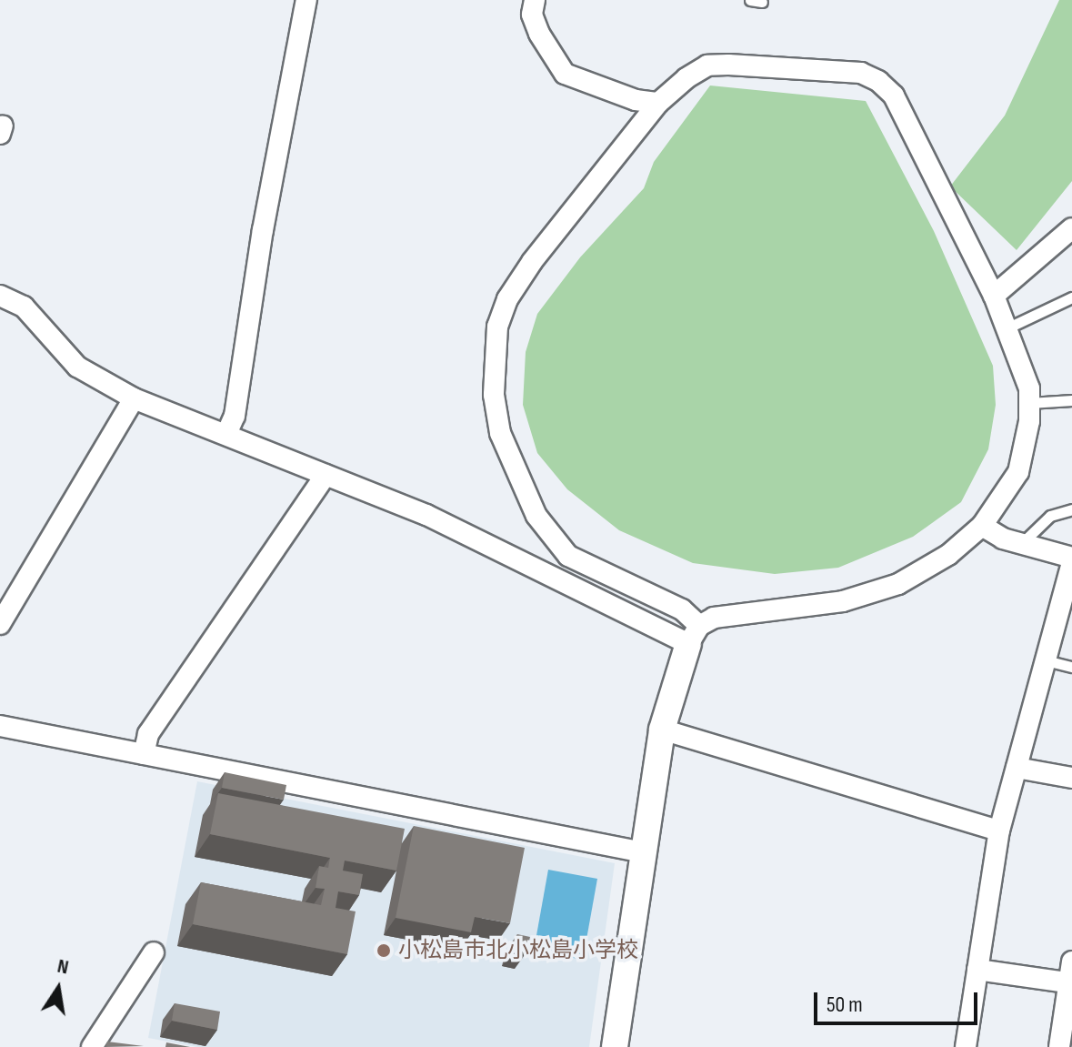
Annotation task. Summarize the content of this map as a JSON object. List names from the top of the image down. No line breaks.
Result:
{"places":["小松島市北小松島小学校"],"scale_bar":"50 m","north":"top"}
